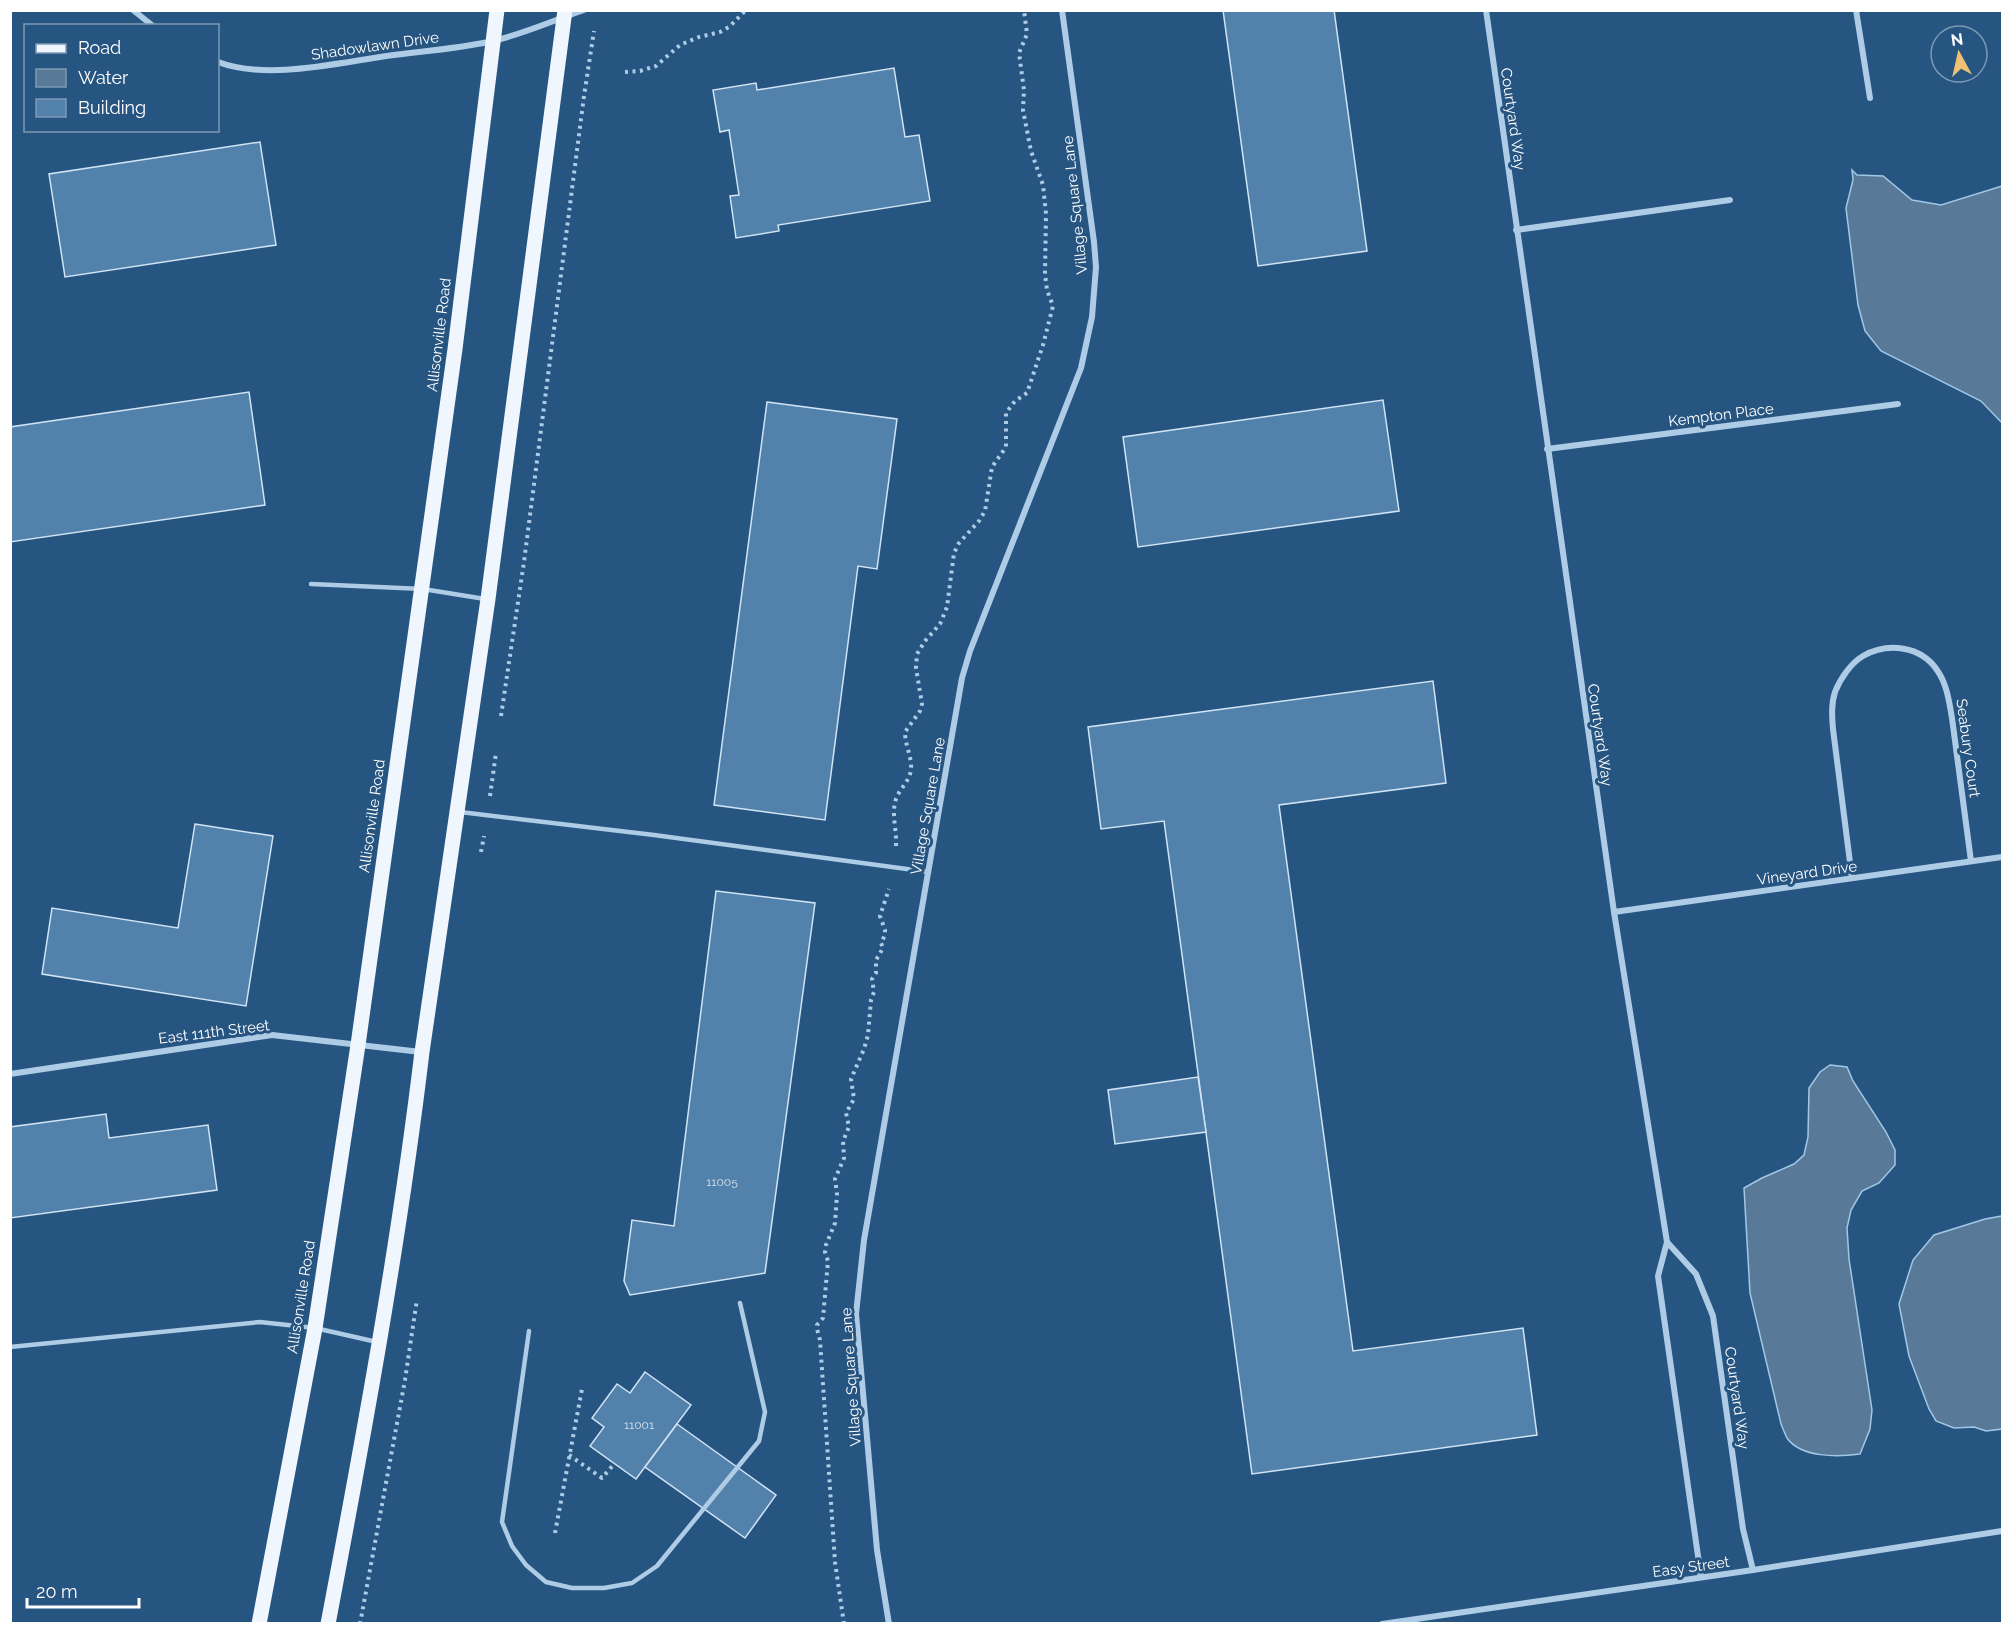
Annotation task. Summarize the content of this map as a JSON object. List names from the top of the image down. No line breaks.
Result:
{"streets":{"main road":["Allisonville Road"],"street":["Shadowlawn Drive","Courtyard Way","Village Square Lane","Kempton Place","Seabury Court","Vineyard Drive","East 111th Street","Easy Street"]},"crossings":[["Shadowlawn Drive","Allisonville Road"],["Courtyard Way","Kempton Place"],["Courtyard Way","Vineyard Drive"],["Courtyard Way","Easy Street"],["Allisonville Road","East 111th Street"],["Seabury Court","Vineyard Drive"]],"house_numbers":["11005","11001"],"legend":["Road","Water","Building"],"scale_bar":"20 m","north":"top"}
